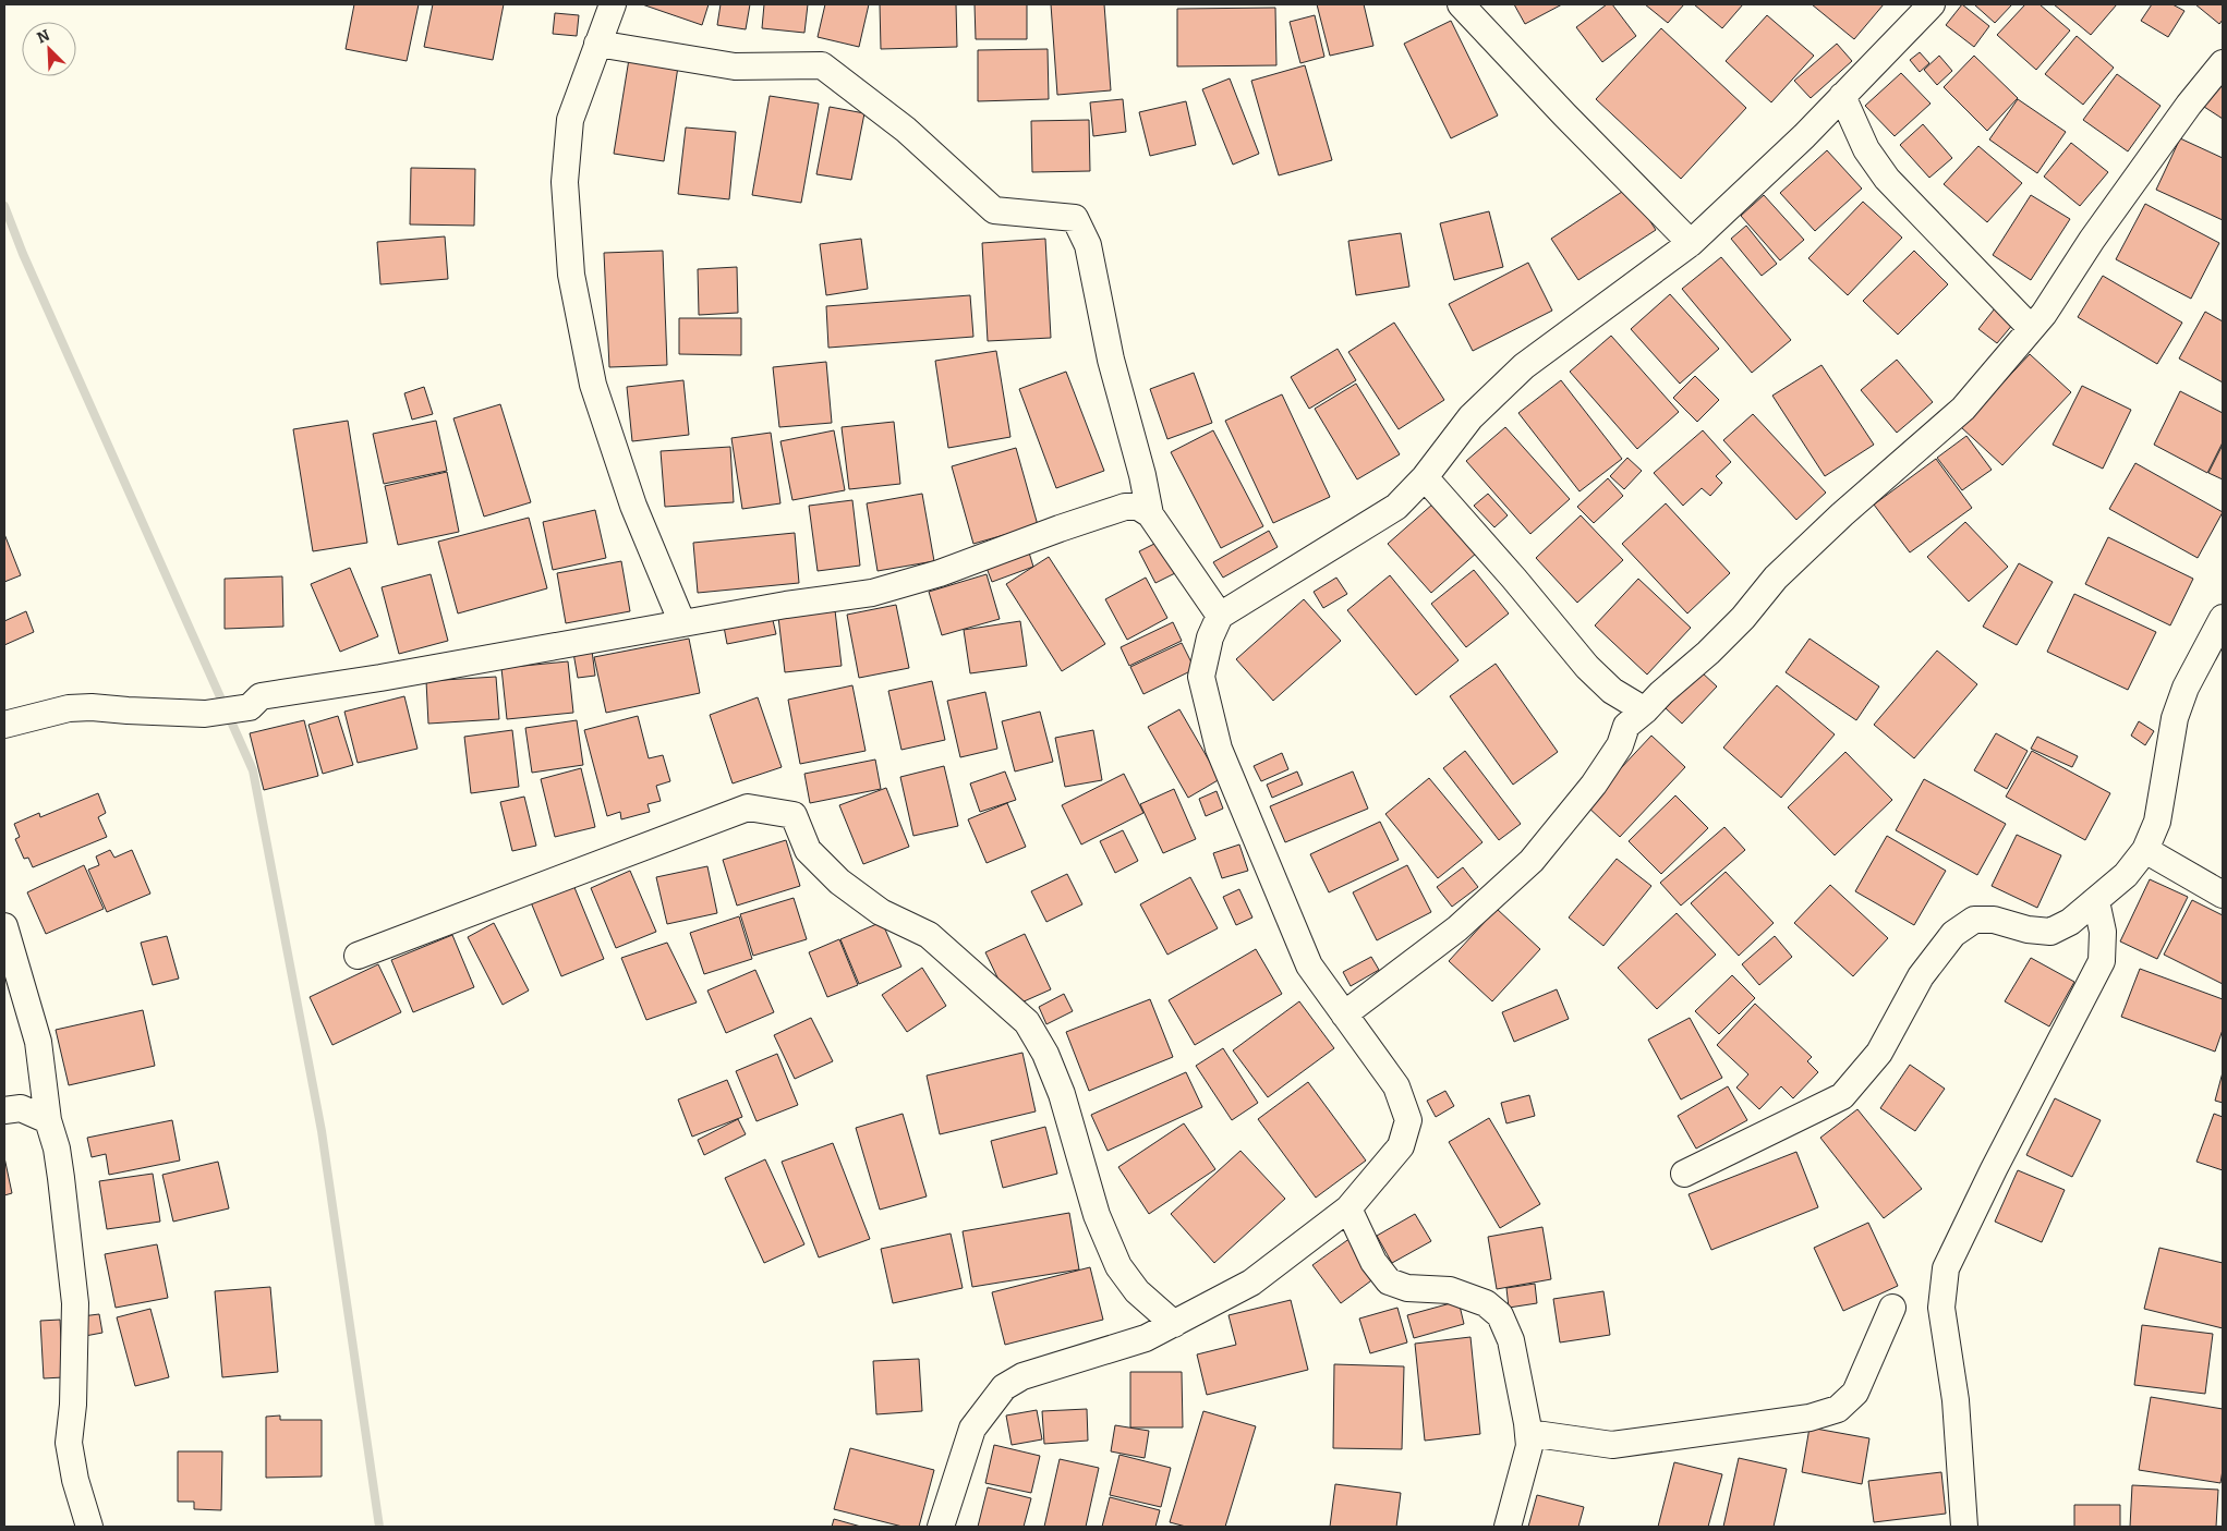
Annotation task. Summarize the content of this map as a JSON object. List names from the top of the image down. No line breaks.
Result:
{"north":"top left"}
